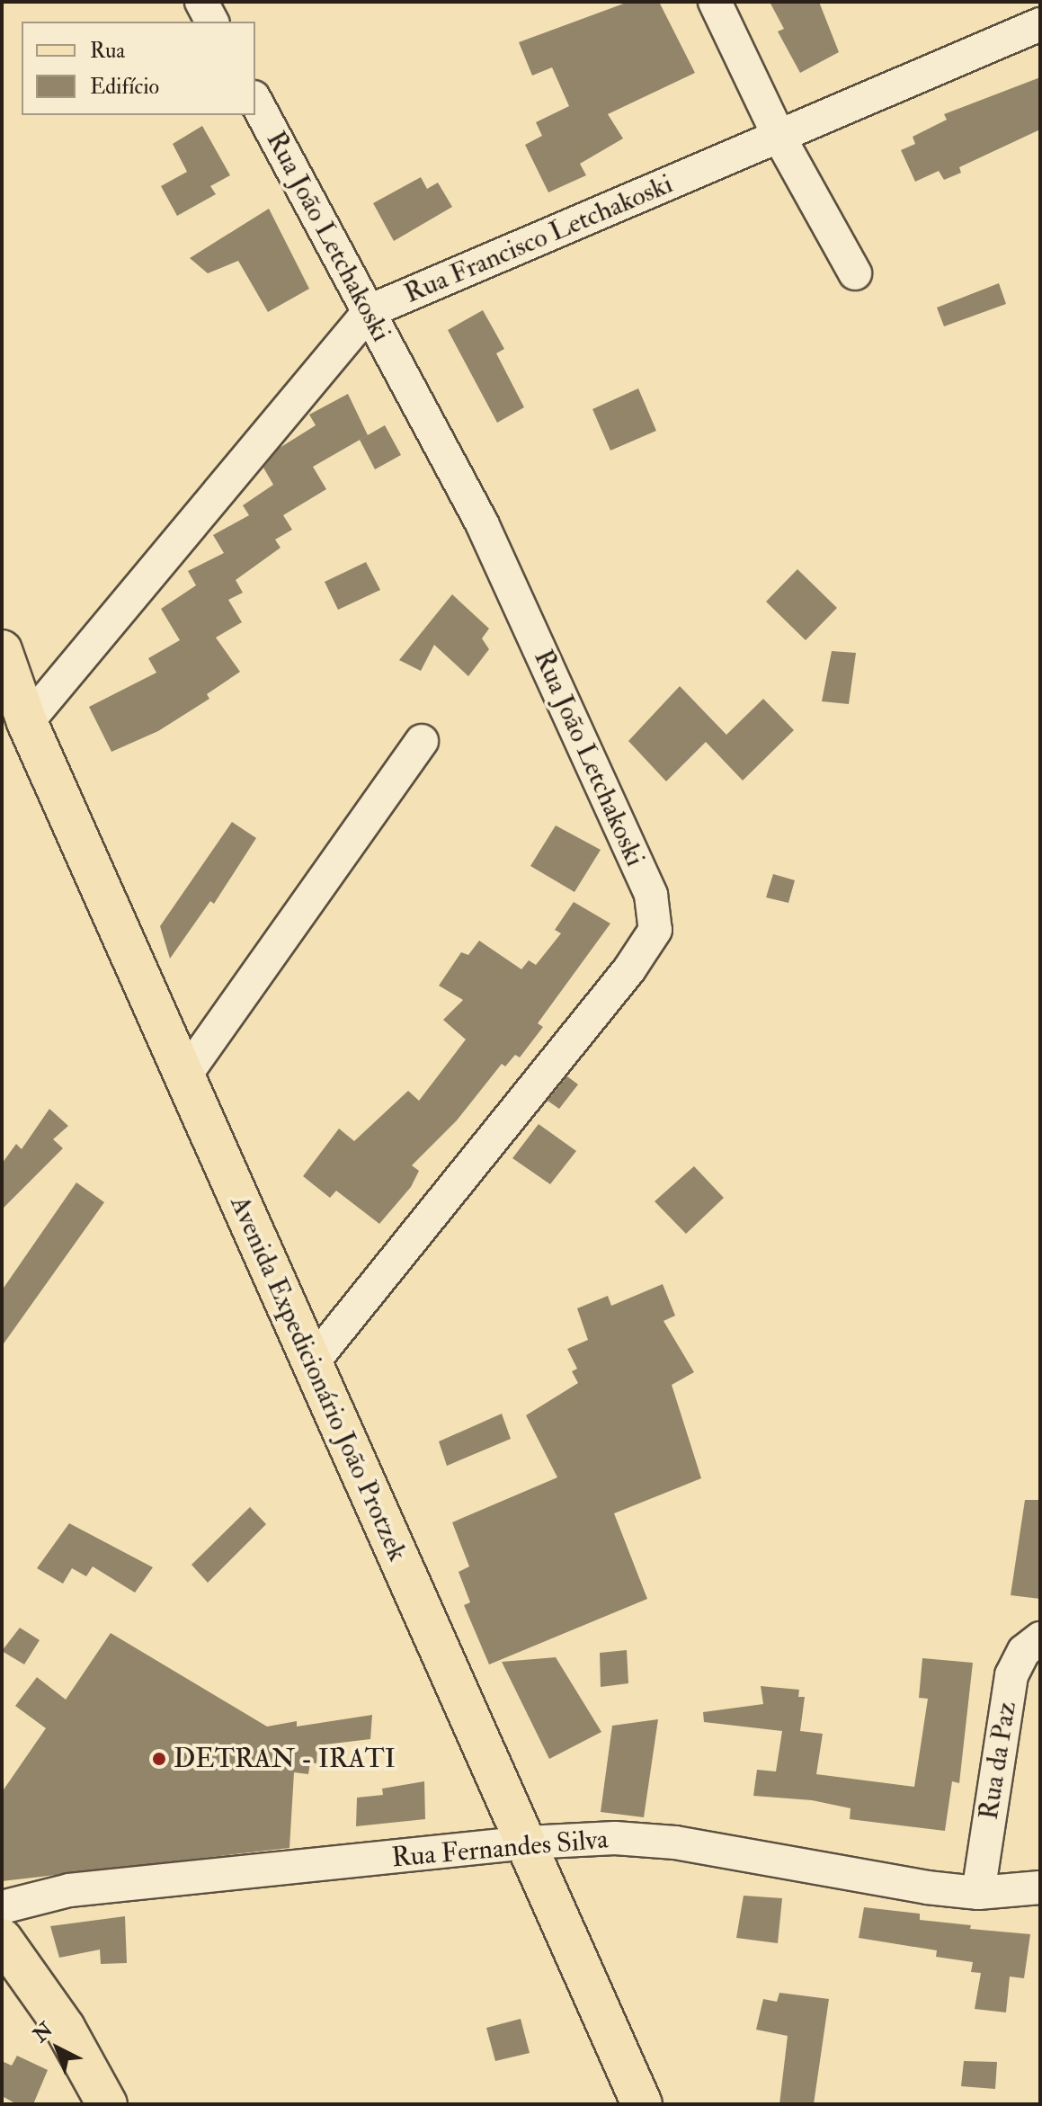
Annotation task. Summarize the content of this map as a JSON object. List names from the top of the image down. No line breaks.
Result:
{"streets":{"main road":["Avenida Expedicionário João Protzek"],"street":["Rua João Letchakoski","Rua Francisco Letchakoski","Rua da Paz","Rua Fernandes Silva"]},"crossings":[["Rua João Letchakoski","Rua Francisco Letchakoski"],["Rua João Letchakoski","Avenida Expedicionário João Protzek"],["Rua Francisco Letchakoski","Avenida Expedicionário João Protzek"],["Avenida Expedicionário João Protzek","Rua Fernandes Silva"],["Rua da Paz","Rua Fernandes Silva"]],"places":["DETRAN - IRATI"],"legend":["Rua","Edifício"],"north":"top left"}
